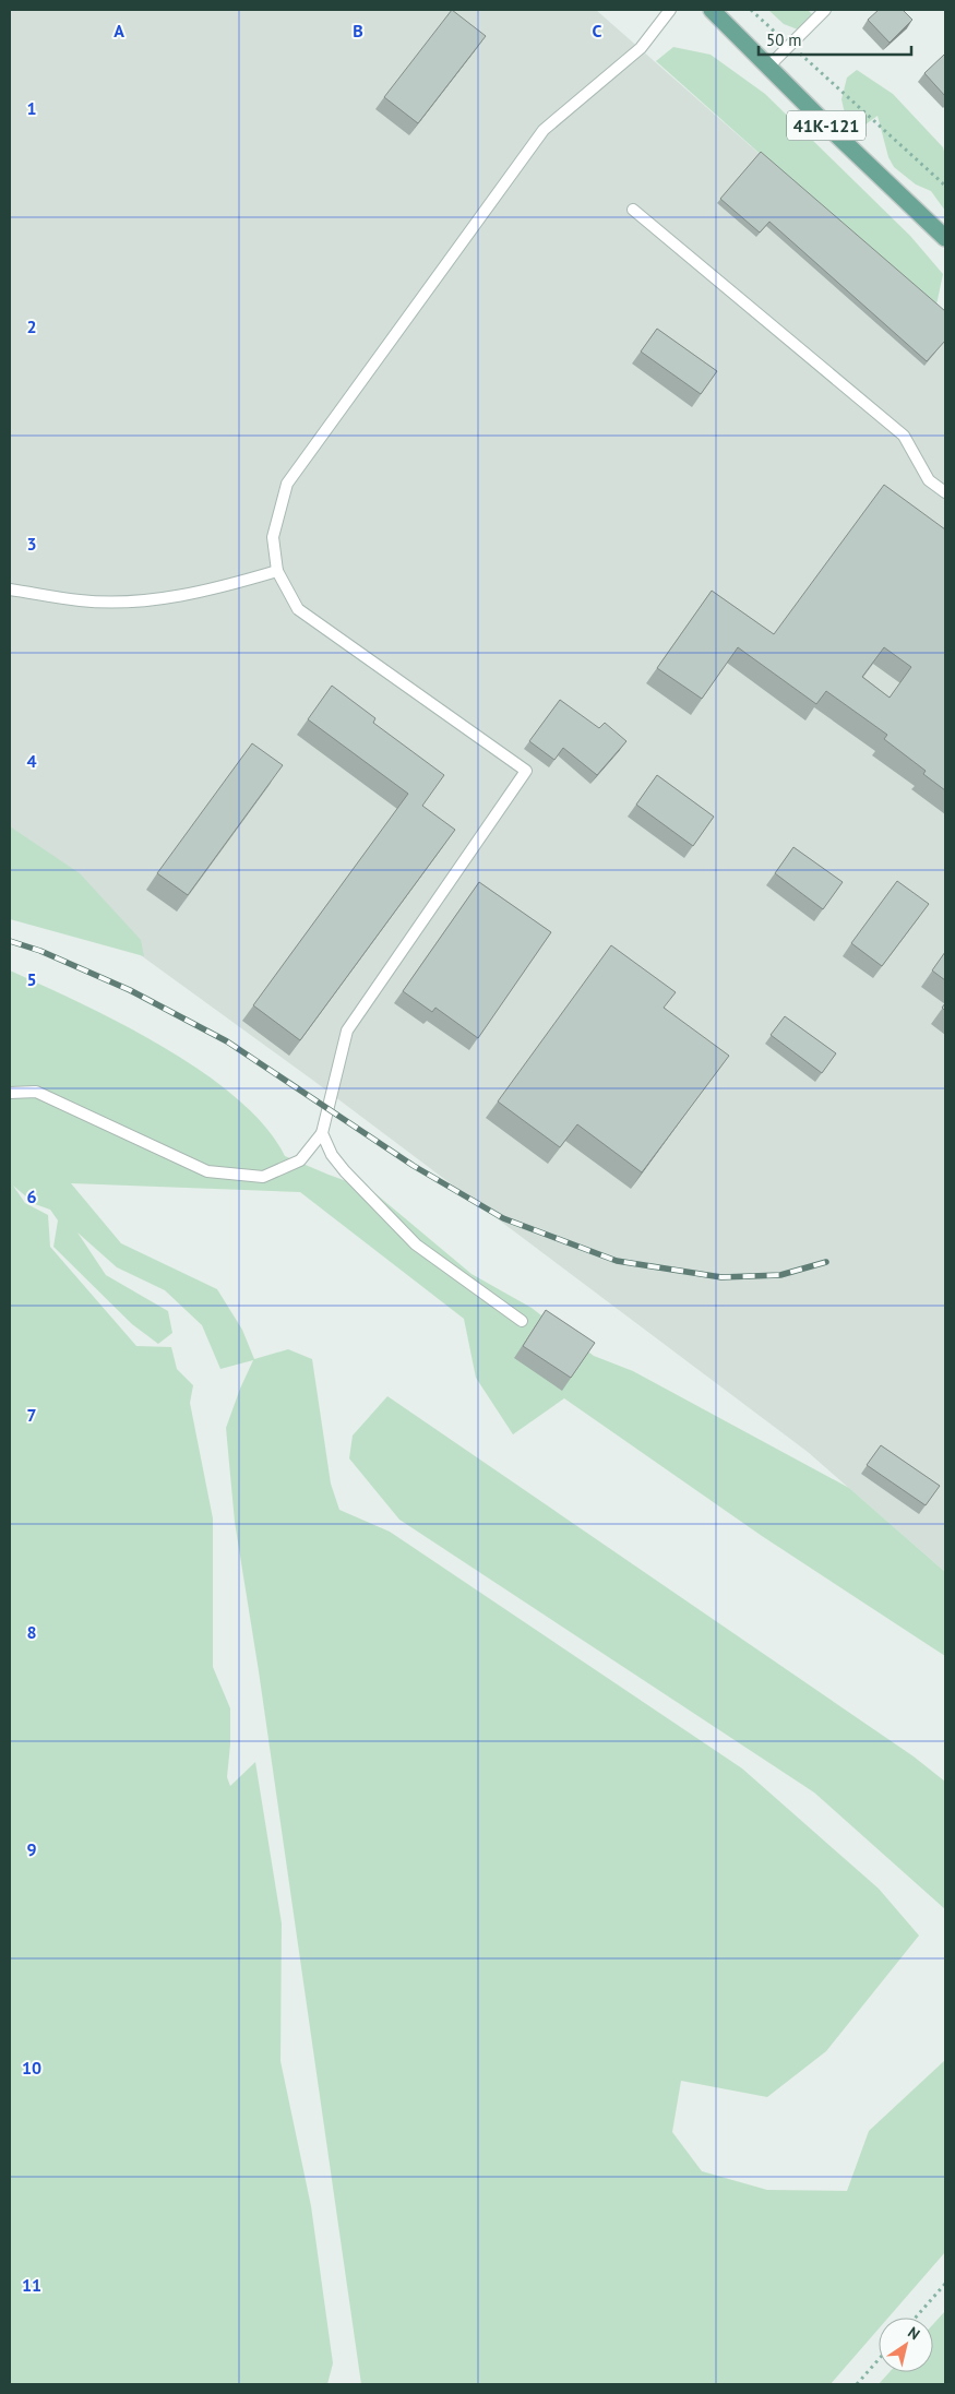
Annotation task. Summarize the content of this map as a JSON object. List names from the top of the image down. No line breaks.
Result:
{"streets":{"main road":["41К-121"]},"scale_bar":"50 m","north":"top right","grid":{"columns":["A","B","C"],"rows":["1","2","3","4","5","6","7","8","9","10","11"]}}
